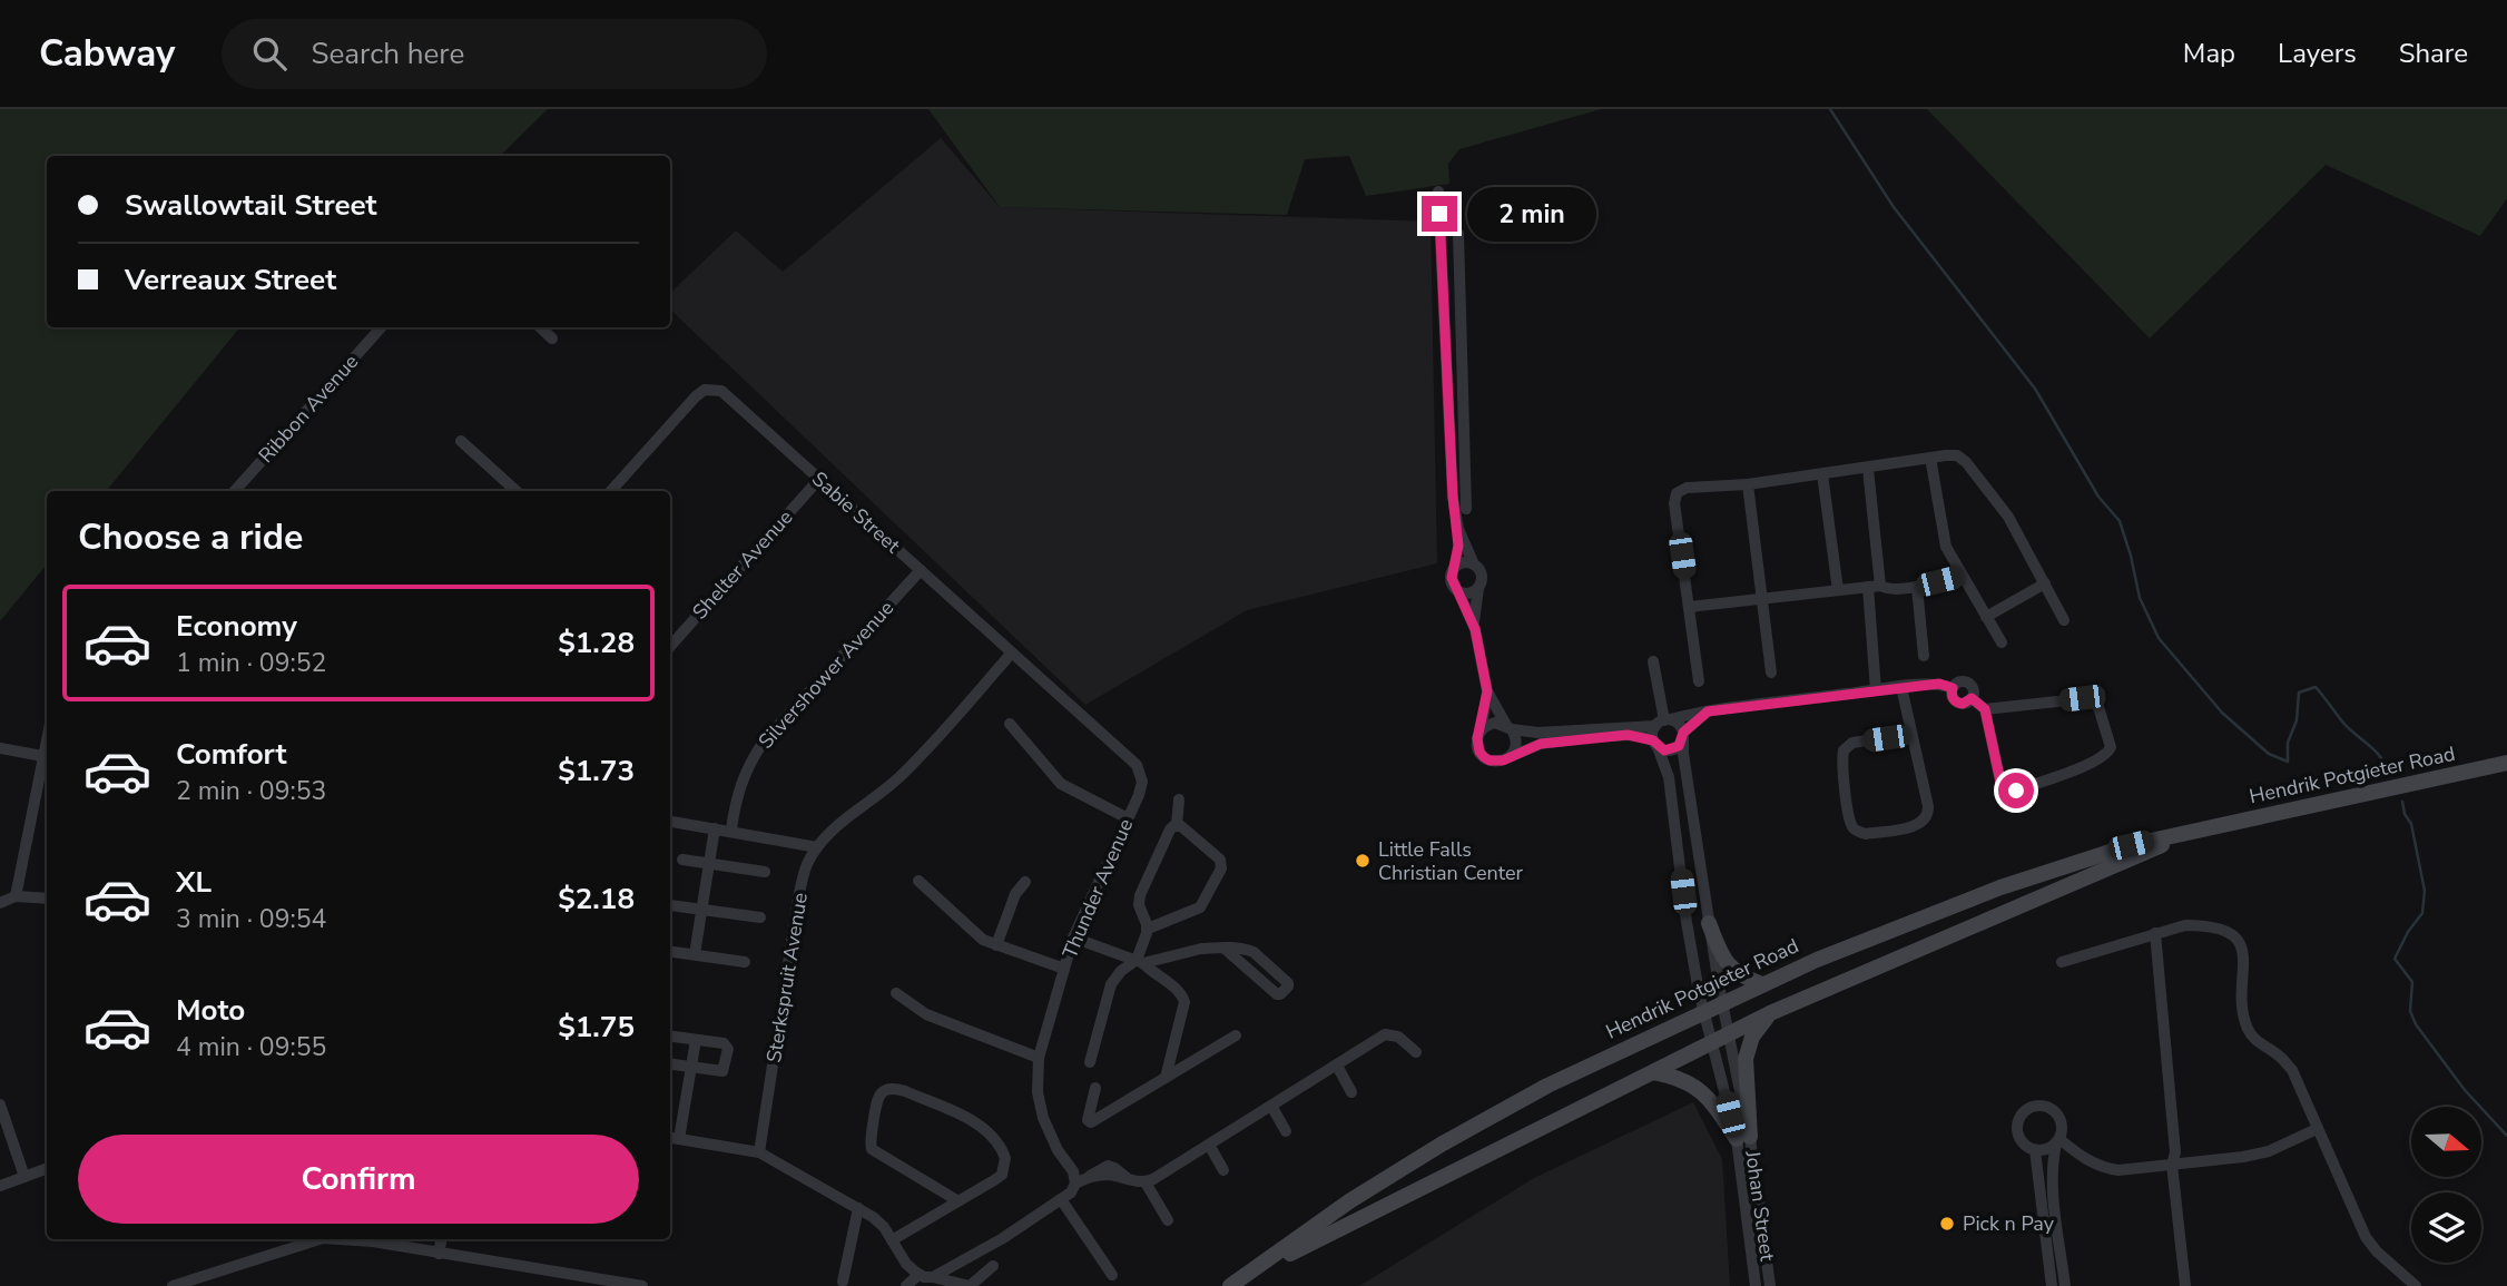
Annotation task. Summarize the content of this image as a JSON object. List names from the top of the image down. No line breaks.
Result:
{"streets":{"main road":["Hendrik Potgieter Road"],"street":["Ribbon Avenue","Sabie Street","Shelter Avenue","Silvershower Avenue","Thunder Avenue","Sterkspruit Avenue","Johan Street"]},"crossings":[["Sabie Street","Shelter Avenue"],["Sabie Street","Silvershower Avenue"],["Sabie Street","Thunder Avenue"],["Sabie Street","Sterkspruit Avenue"],["Hendrik Potgieter Road","Johan Street"],["Thunder Avenue","Sterkspruit Avenue"]],"places":["Little Falls Christian Center","Pick n Pay"],"north":"right","page":{"header":"Cabway","search":"Search here","nav":["Map","Layers","Share"],"banner":["Swallowtail Street","Verreaux Street"],"bubble":"2 min","heading":"Choose a ride","list":[{"name":"Economy","note":"1 min · 09:52","value":"$1.28"},{"name":"Comfort","note":"2 min · 09:53","value":"$1.73"},{"name":"XL","note":"3 min · 09:54","value":"$2.18"},{"name":"Moto","note":"4 min · 09:55","value":"$1.75"}],"buttons":"Confirm"}}
